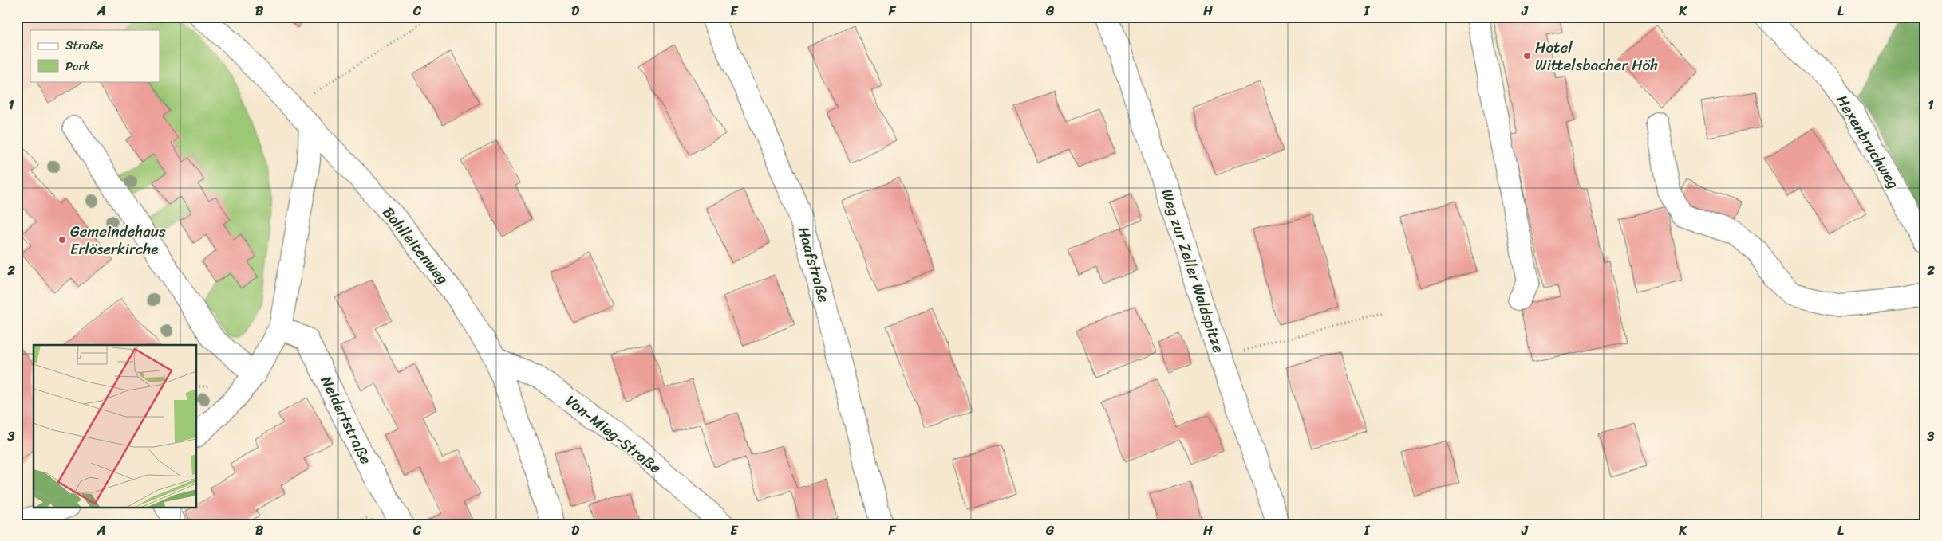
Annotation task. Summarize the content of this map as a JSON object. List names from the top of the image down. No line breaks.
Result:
{"streets":{"street":["Hexenbruchweg","Bohlleitenweg","Haafstraße","Weg zur Zeller Waldspitze","Neidertstraße","Von-Mieg-Straße"]},"crossings":[["Bohlleitenweg","Von-Mieg-Straße"]],"places":["Hotel Wittelsbacher Höh","Gemeindehaus Erlöserkirche"],"legend":["Straße","Park"],"grid":{"columns":["A","B","C","D","E","F","G","H","I","J","K","L"],"rows":["1","2","3"]}}
